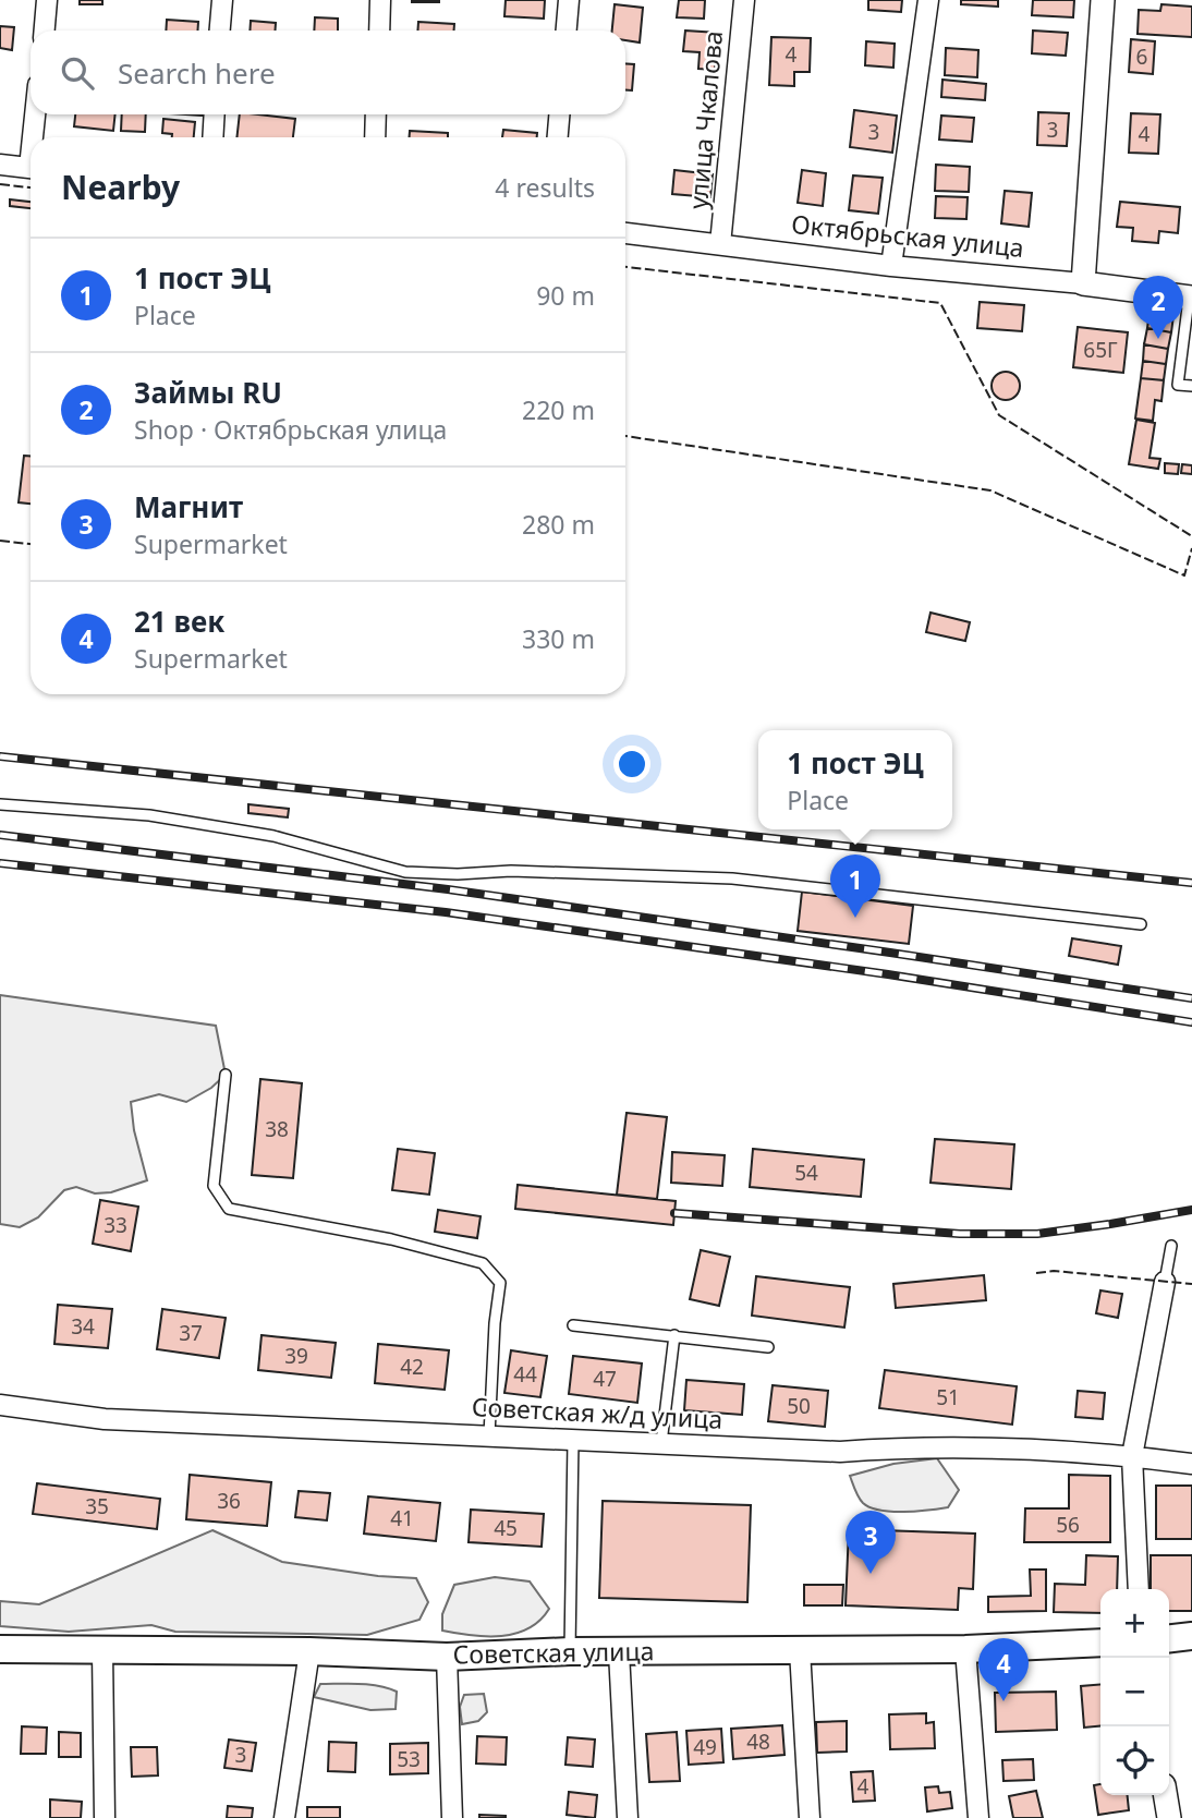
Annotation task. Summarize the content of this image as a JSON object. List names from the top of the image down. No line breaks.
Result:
{"streets":{"main road":["Советская улица"],"street":["улица Чкалова","Октябрьская улица","Советская ж/д улица"]},"crossings":[["улица Чкалова","Октябрьская улица"]],"house_numbers":["4","6","3","3","4","65Г","38","54","33","34","37","39","42","44","47","51","50","36","35","41","56","45","48","49","3","53","4"],"page":{"search":"Search here","heading":["Nearby","4 results"],"list":[{"mark":"1","name":"1 пост ЭЦ","note":"Place","value":"90 m"},{"mark":"2","name":"Займы RU","note":"Shop · Октябрьская улица","value":"220 m"},{"mark":"3","name":"Магнит","note":"Supermarket","value":"280 m"},{"mark":"4","name":"21 век","note":"Supermarket","value":"330 m"}],"pins":["2","1","3","4"],"popup":["1 пост ЭЦ","Place"],"map_buttons":["+","−"]}}
